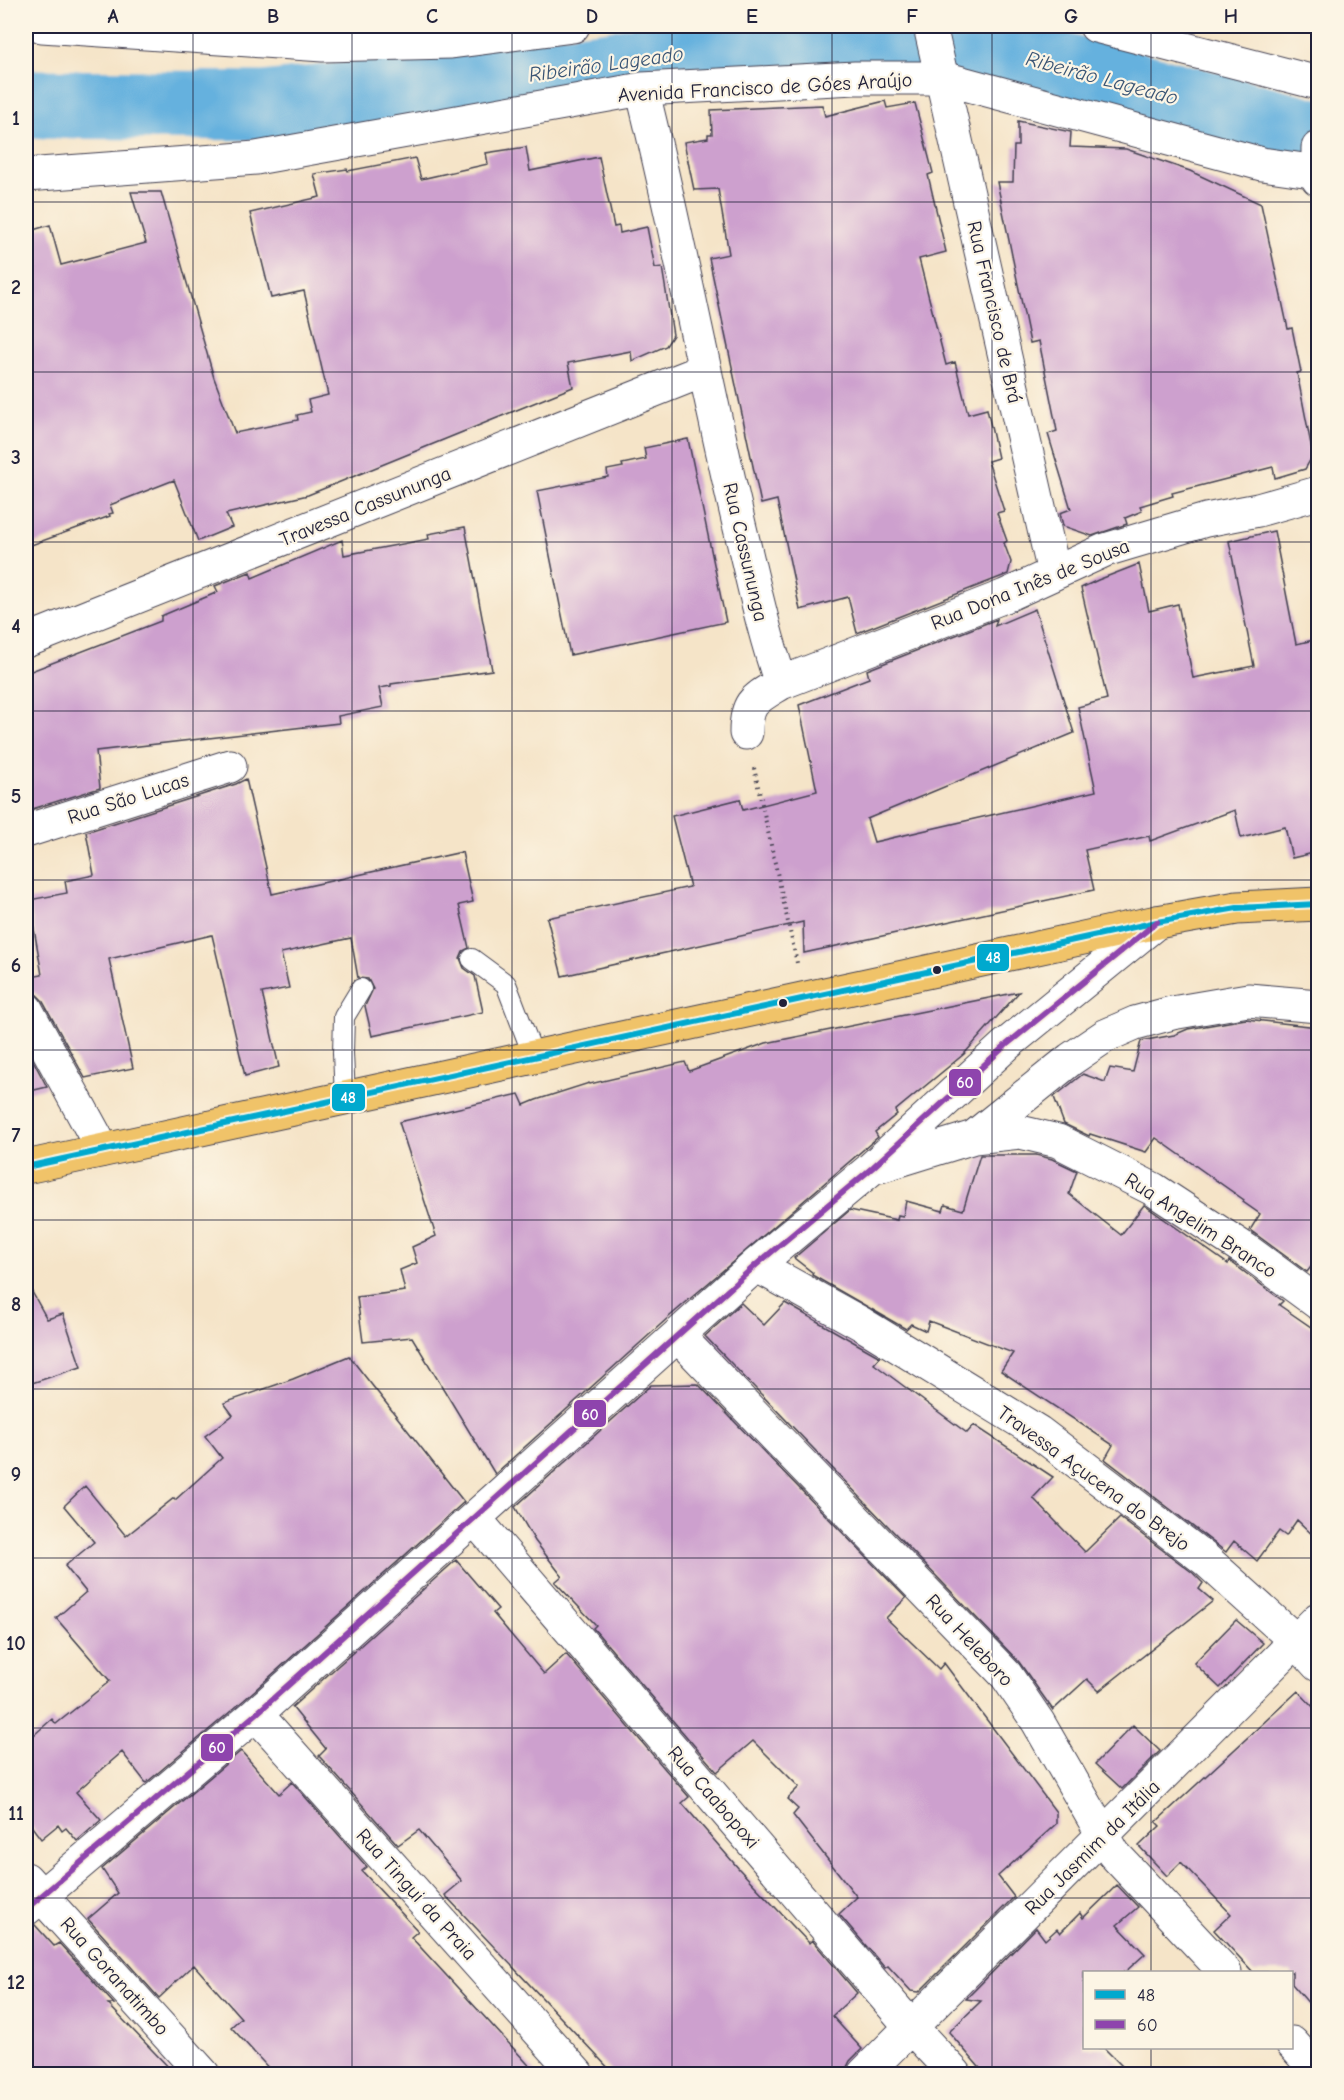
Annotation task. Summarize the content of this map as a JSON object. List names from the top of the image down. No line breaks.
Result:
{"streets":{"street":["Avenida Francisco de Góes Araújo","Rua Francisco de Brá","Travessa Cassununga","Rua Cassununga","Rua Dona Inês de Sousa","Rua São Lucas","Rua Angelim Branco","Travessa Açucena do Brejo","Rua Heleboro","Rua Caabopoxi","Rua Jasmim da Itália","Rua Tingui da Praia","Rua Goranatimbo"]},"crossings":[["Avenida Francisco de Góes Araújo","Rua Francisco de Brá"],["Avenida Francisco de Góes Araújo","Rua Cassununga"],["Rua Francisco de Brá","Rua Dona Inês de Sousa"],["Travessa Cassununga","Rua Cassununga"],["Rua Cassununga","Rua Dona Inês de Sousa"],["Travessa Açucena do Brejo","Rua Jasmim da Itália"],["Rua Heleboro","Rua Jasmim da Itália"],["Rua Caabopoxi","Rua Jasmim da Itália"]],"water":["Ribeirão Lageado"],"lines":["transit line 48","transit line 60"],"legend":["48","60"],"grid":{"columns":["A","B","C","D","E","F","G","H"],"rows":["1","2","3","4","5","6","7","8","9","10","11","12"]}}
